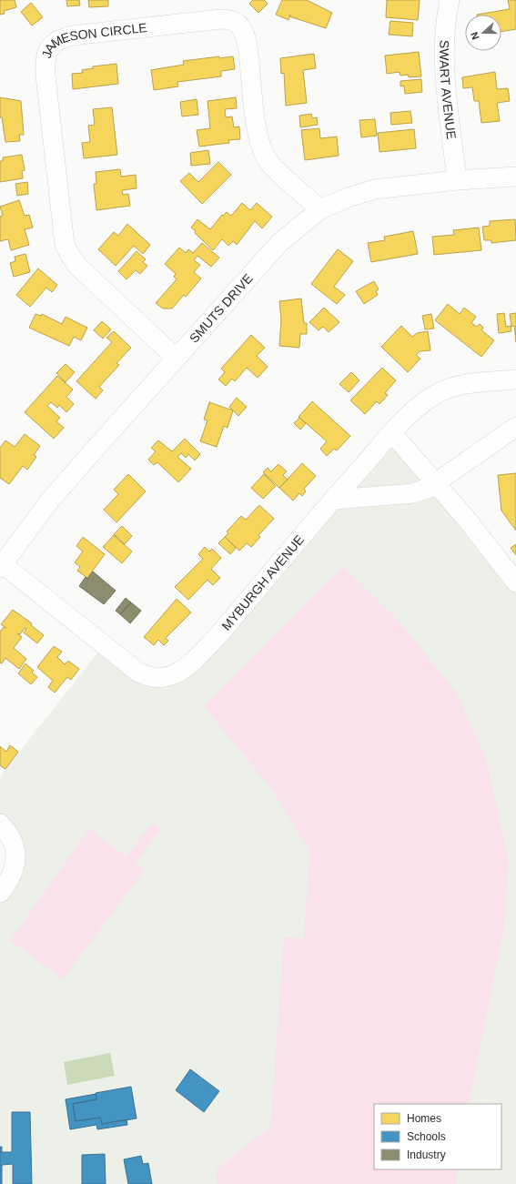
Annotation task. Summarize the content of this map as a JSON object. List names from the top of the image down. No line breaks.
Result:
{"streets":{"street":["JAMESON CIRCLE","SWART AVENUE","SMUTS DRIVE","MYBURGH AVENUE"]},"crossings":[["JAMESON CIRCLE","SMUTS DRIVE"],["SWART AVENUE","SMUTS DRIVE"],["SMUTS DRIVE","MYBURGH AVENUE"]],"legend":["Homes","Schools","Industry"],"north":"left"}
